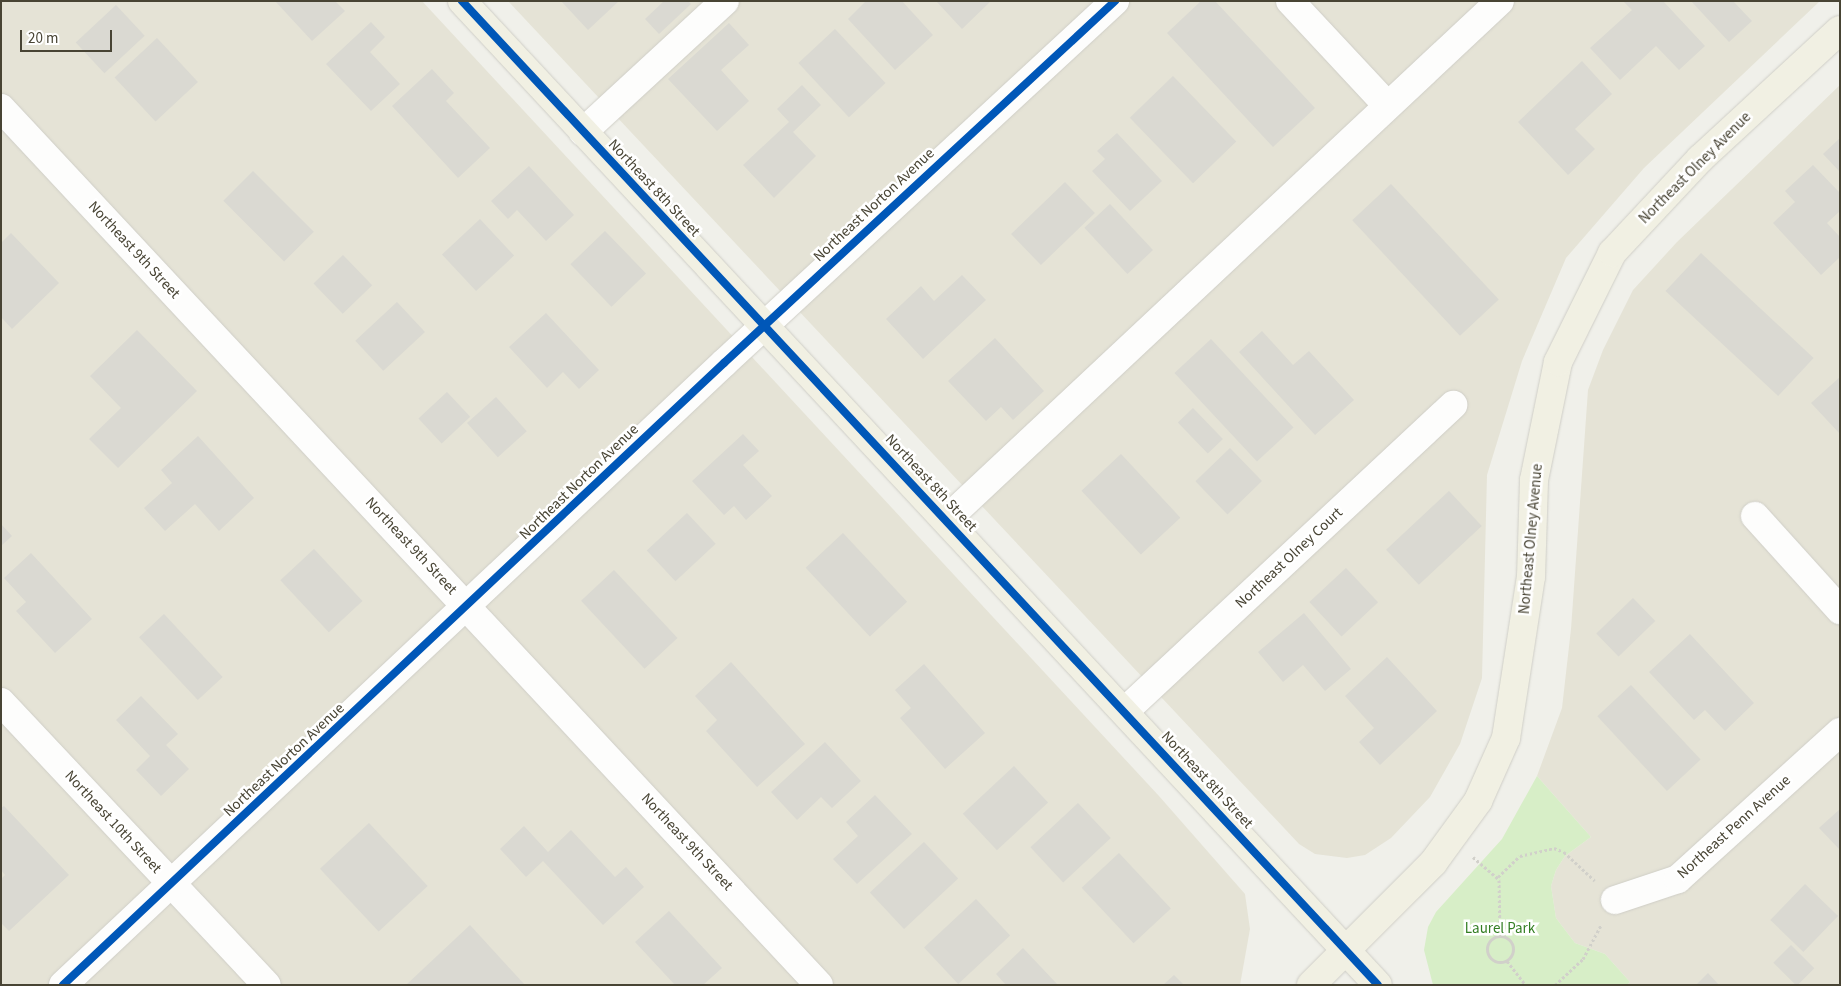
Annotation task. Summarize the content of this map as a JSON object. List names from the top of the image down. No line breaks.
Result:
{"streets":{"main road":["Northeast Olney Avenue","Northeast 8th Street"],"street":["Northeast Norton Avenue","Northeast 9th Street","Northeast Olney Court","Northeast 10th Street","Northeast Penn Avenue"]},"crossings":[["Northeast Olney Avenue","Northeast 8th Street"],["Northeast 8th Street","Northeast Norton Avenue"],["Northeast 8th Street","Northeast Olney Court"],["Northeast Norton Avenue","Northeast 9th Street"],["Northeast Norton Avenue","Northeast 10th Street"]],"parks":["Laurel Park"],"scale_bar":"20 m"}
